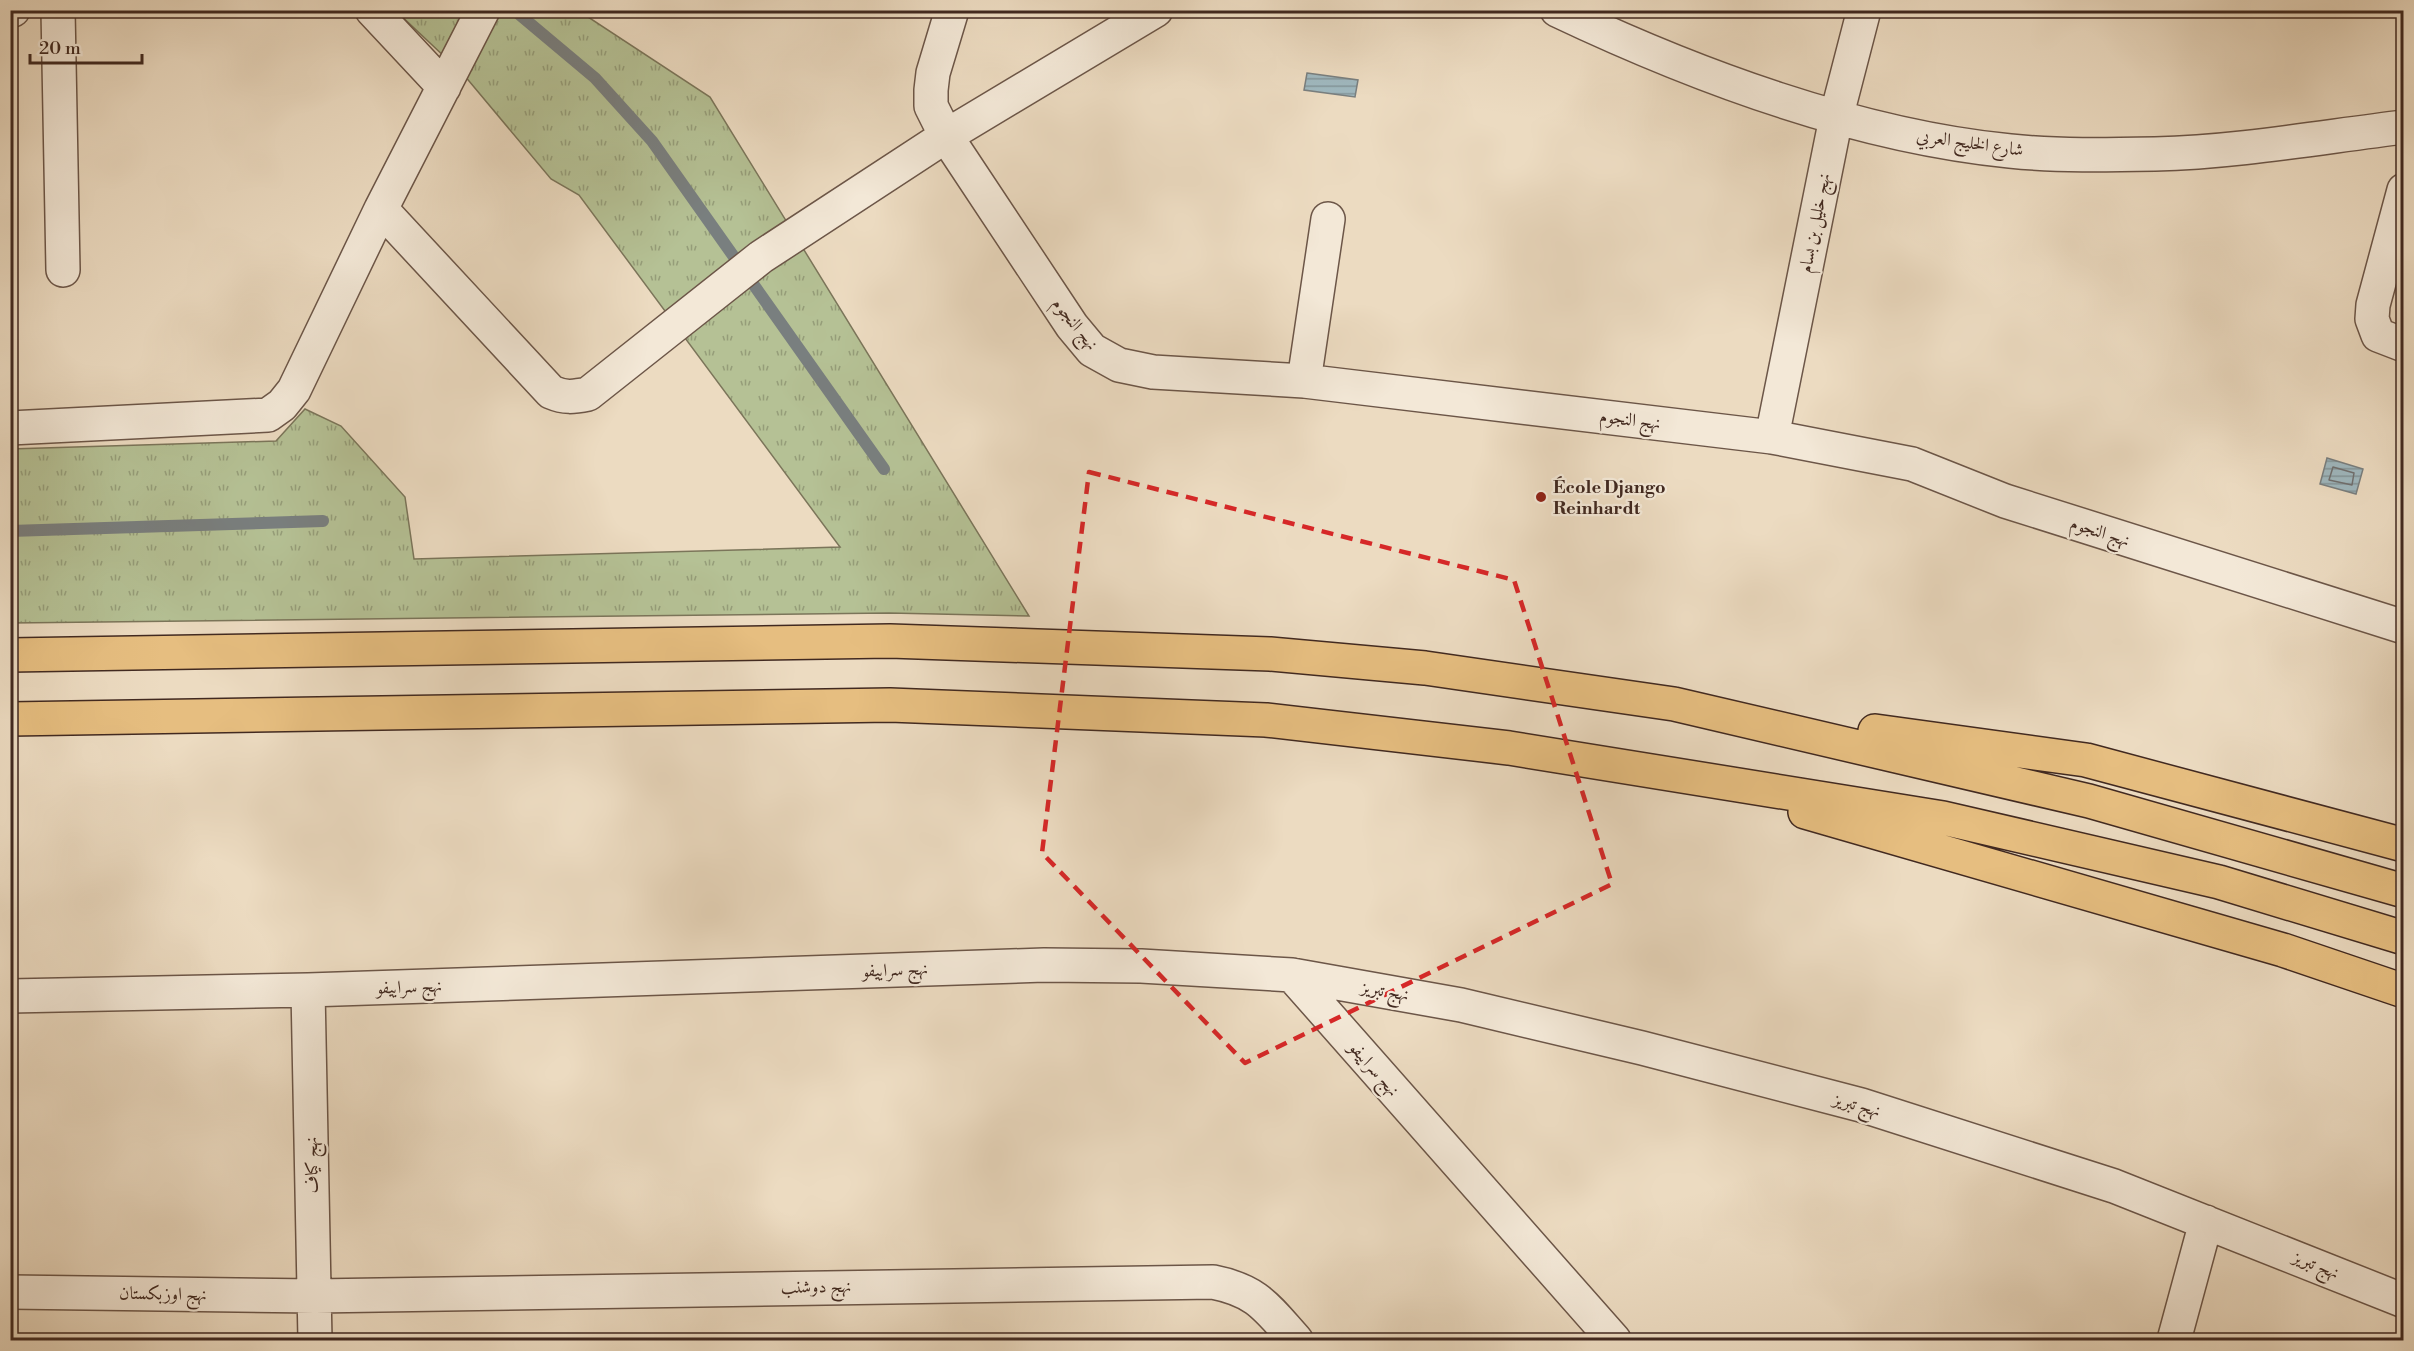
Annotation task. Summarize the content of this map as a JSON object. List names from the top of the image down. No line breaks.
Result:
{"streets":{"street":["شارع الخليج العربي","نهج خليل بن بسام","نهج النجوم","نهج سراييفو","نهج تبريز","نهج كياف","نهج دوشنب","نهج اوزبكستان"]},"crossings":[["شارع الخليج العربي","نهج خليل بن بسام"],["نهج خليل بن بسام","نهج النجوم"],["نهج سراييفو","نهج تبريز"],["نهج سراييفو","نهج كياف"],["نهج كياف","نهج دوشنب"],["نهج كياف","نهج اوزبكستان"],["نهج دوشنب","نهج اوزبكستان"]],"places":["École Django Reinhardt"],"scale_bar":"20 m"}
